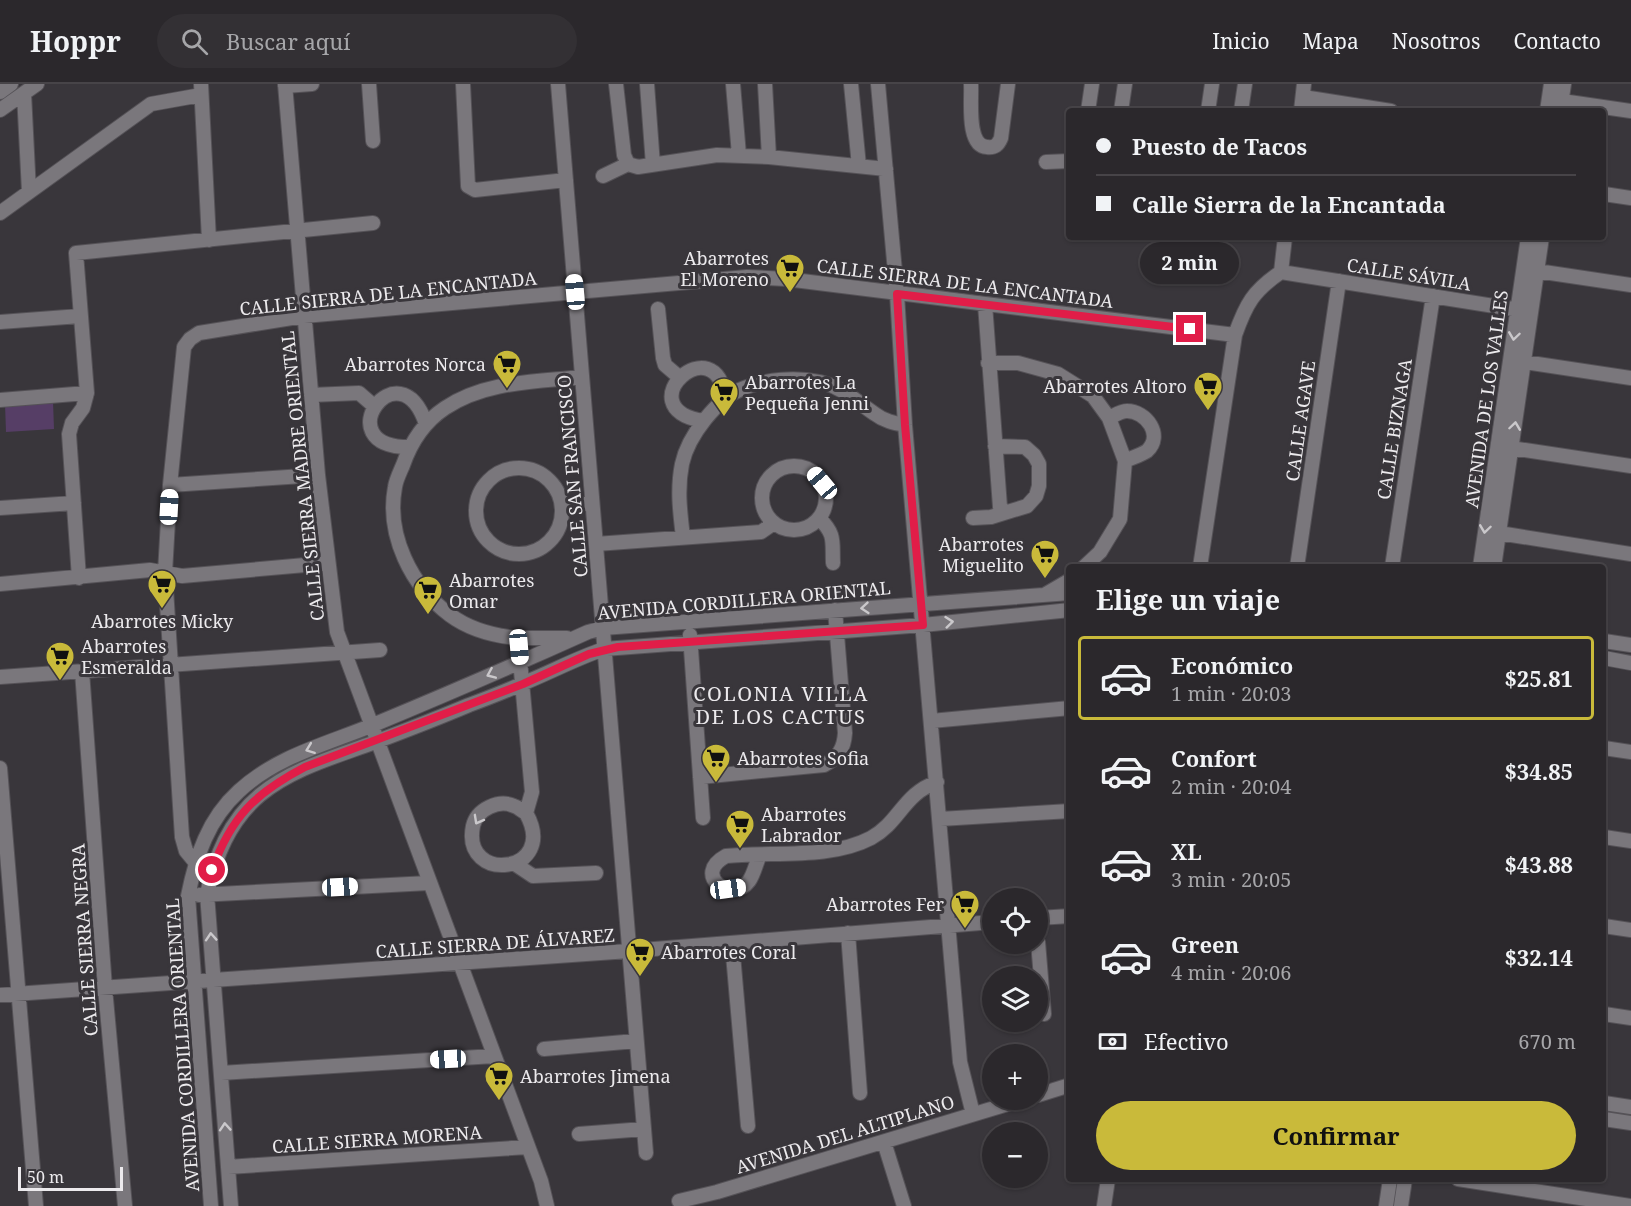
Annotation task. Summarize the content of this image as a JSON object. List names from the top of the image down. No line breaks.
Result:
{"streets":{"street":["CALLE SÁVILA","CALLE SIERRA DE LA ENCANTADA","AVENIDA DE LOS VALLES","CALLE AGAVE","CALLE BIZNAGA","CALLE SIERRA MADRE ORIENTAL","CALLE SAN FRANCISCO","AVENIDA CORDILLERA ORIENTAL","CALLE SIERRA NEGRA","CALLE SIERRA DE ÁLVAREZ","AVENIDA DEL ALTIPLANO","CALLE SIERRA MORENA"]},"crossings":[["CALLE SÁVILA","AVENIDA DE LOS VALLES"],["CALLE SÁVILA","CALLE AGAVE"],["CALLE SÁVILA","CALLE BIZNAGA"],["CALLE SIERRA DE LA ENCANTADA","CALLE SIERRA MADRE ORIENTAL"],["CALLE SIERRA DE LA ENCANTADA","CALLE SAN FRANCISCO"],["CALLE SIERRA MADRE ORIENTAL","AVENIDA CORDILLERA ORIENTAL"],["CALLE SIERRA MADRE ORIENTAL","CALLE SIERRA DE ÁLVAREZ"],["CALLE SIERRA MADRE ORIENTAL","CALLE SIERRA MORENA"],["CALLE SAN FRANCISCO","AVENIDA CORDILLERA ORIENTAL"],["CALLE SAN FRANCISCO","CALLE SIERRA DE ÁLVAREZ"],["AVENIDA CORDILLERA ORIENTAL","CALLE SIERRA DE ÁLVAREZ"],["AVENIDA CORDILLERA ORIENTAL","CALLE SIERRA MORENA"],["CALLE SIERRA NEGRA","CALLE SIERRA DE ÁLVAREZ"]],"districts":["COLONIA VILLA DE LOS CACTUS"],"places":{"supermarket":["Abarrotes El Moreno","Abarrotes Norca","Abarrotes Altoro","Abarrotes La Pequeña Jenni","Abarrotes Miguelito","Abarrotes Micky","Abarrotes Omar","Abarrotes Esmeralda","Abarrotes Sofia","Abarrotes Labrador","Abarrotes Fer","Abarrotes Coral","Abarrotes Jimena"]},"scale_bar":"50 m","page":{"header":"Hoppr","search":"Buscar aquí","nav":["Inicio","Mapa","Nosotros","Contacto"],"banner":["Puesto de Tacos","Calle Sierra de la Encantada"],"bubble":"2 min","heading":"Elige un viaje","list":[{"name":"Económico","note":"1 min · 20:03","value":"$25.81"},{"name":"Confort","note":"2 min · 20:04","value":"$34.85"},{"name":"XL","note":"3 min · 20:05","value":"$43.88"},{"name":"Green","note":"4 min · 20:06","value":"$32.14"}],"map_buttons":["+","−"],"pay":["Efectivo","670 m"],"buttons":"Confirmar","scale":"50 m"}}
